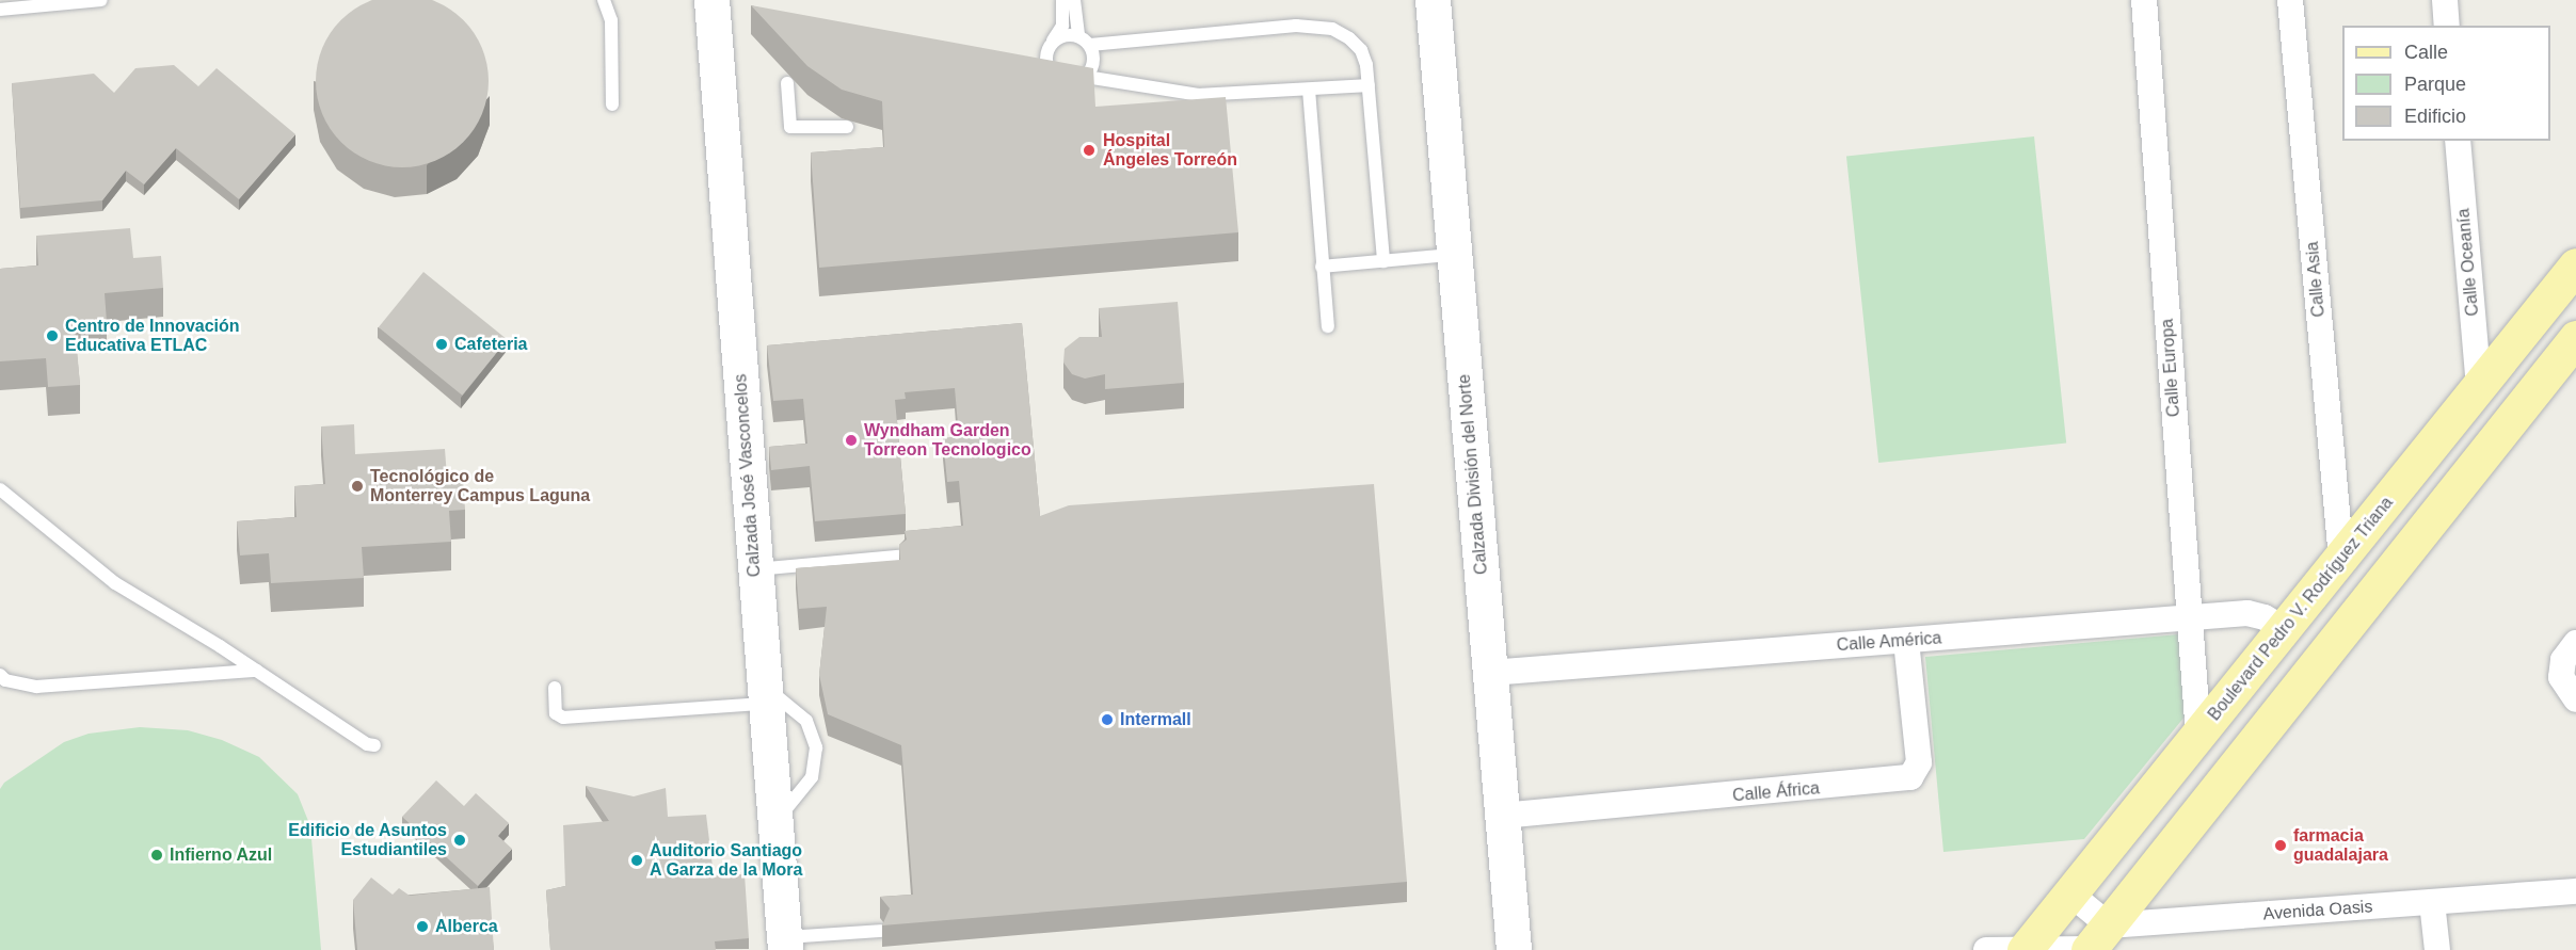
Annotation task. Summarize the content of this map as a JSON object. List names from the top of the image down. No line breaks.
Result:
{"streets":{"main road":["Calzada División del Norte","Calzada José Vasconcelos","Boulevard Pedro V. Rodríguez Triana"],"street":["Calle Oceanía","Calle Asia","Calle Europa","Calle América","Calle África","Avenida Oasis"]},"crossings":[["Calle Oceanía","Boulevard Pedro V. Rodríguez Triana"],["Calle Asia","Boulevard Pedro V. Rodríguez Triana"],["Calle Europa","Boulevard Pedro V. Rodríguez Triana"],["Calle Europa","Calle América"],["Calzada División del Norte","Calle América"],["Calzada División del Norte","Calle África"],["Boulevard Pedro V. Rodríguez Triana","Calle América"],["Boulevard Pedro V. Rodríguez Triana","Avenida Oasis"],["Calle América","Calle África"]],"places":["Hospital Ángeles Torreón","Centro de Innovación Educativa ETLAC","Cafeteria","Wyndham Garden Torreon Tecnologico","Tecnológico de Monterrey Campus Laguna","Intermall","Edificio de Asuntos Estudiantiles","farmacia guadalajara","Infierno Azul","Auditorio Santiago A Garza de la Mora","Alberca"],"legend":["Calle","Parque","Edificio"]}
